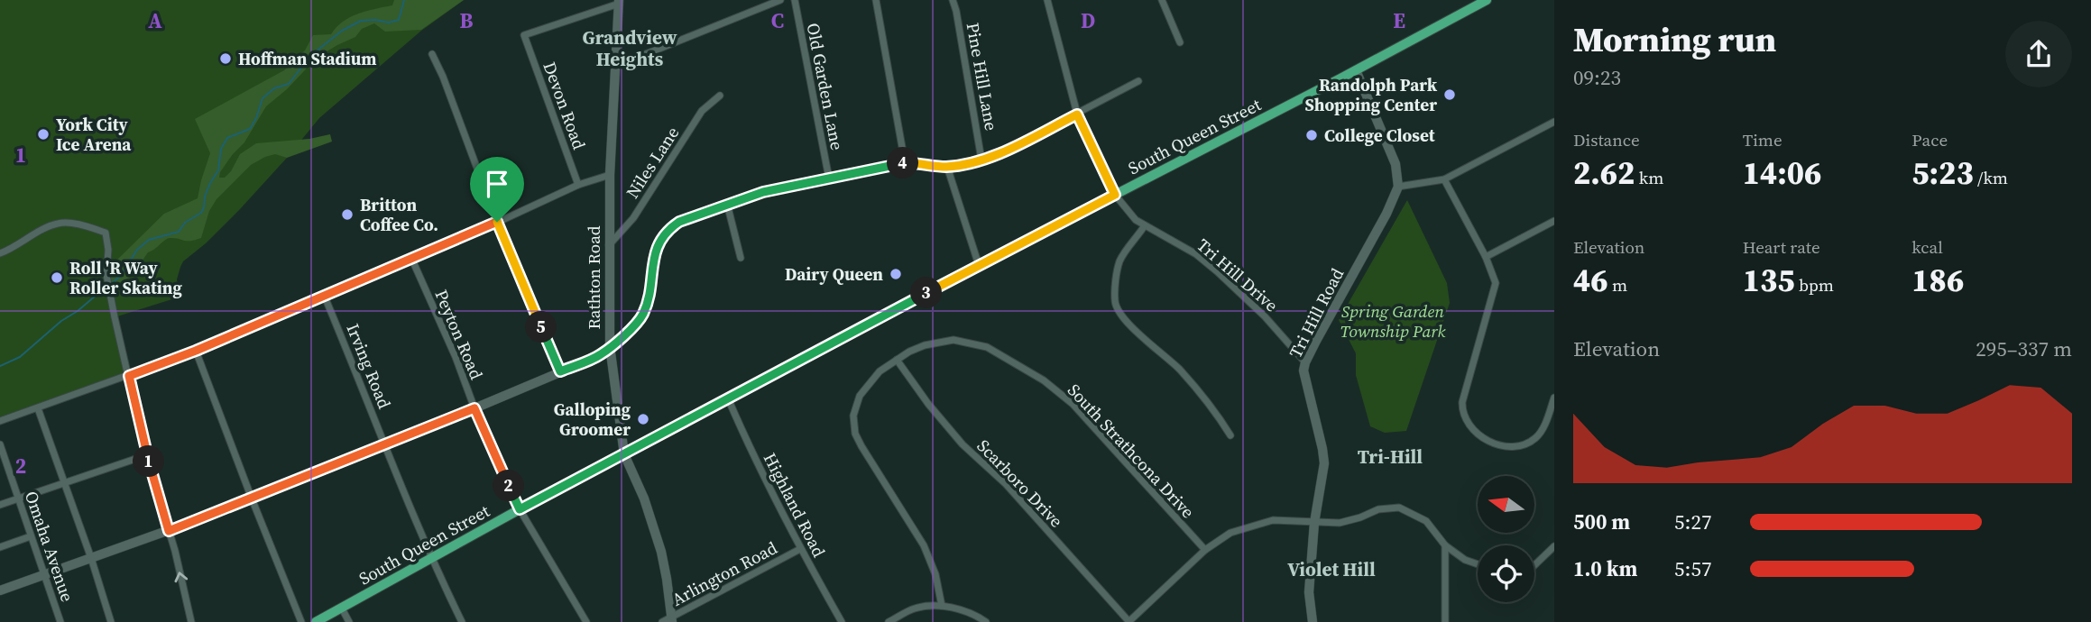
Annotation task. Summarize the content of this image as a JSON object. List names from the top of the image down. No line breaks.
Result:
{"streets":{"main road":["South Queen Street"],"street":["Pine Hill Lane","Old Garden Lane","Devon Road","Niles Lane","Tri Hill Drive","Rathton Road","Tri Hill Road","Peyton Road","Irving Road","South Strathcona Drive","Scarboro Drive","Highland Road","Omaha Avenue","Arlington Road"]},"crossings":[["Devon Road","Rathton Road"],["South Queen Street","Tri Hill Drive"],["South Queen Street","Rathton Road"],["South Queen Street","Peyton Road"],["South Queen Street","Irving Road"],["South Queen Street","Highland Road"],["Niles Lane","Rathton Road"],["Tri Hill Drive","Tri Hill Road"],["Rathton Road","Arlington Road"],["South Strathcona Drive","Scarboro Drive"],["Highland Road","Arlington Road"]],"districts":["Grandview Heights","Tri-Hill","Violet Hill"],"parks":["Spring Garden Township Park"],"places":["Hoffman Stadium","Randolph Park Shopping Center","York City Ice Arena","College Closet","Britton Coffee Co.","Dairy Queen","Roll 'R Way Roller Skating","Galloping Groomer"],"north":"left","page":{"heading":["Morning run","09:23"],"stats":[["Distance","2.62 km"],["Time","14:06"],["Pace","5:23 /km"],["Elevation","46 m"],["Heart rate","135 bpm"],["kcal","186"]],"pins":["4","3","5","1","2"],"chart":["Elevation","295–337 m"],"list":[{"name":"500 m","note":"5:27"},{"name":"1.0 km","note":"5:57"}]},"grid":{"columns":["A","B","C","D","E"],"rows":["1","2"]}}
